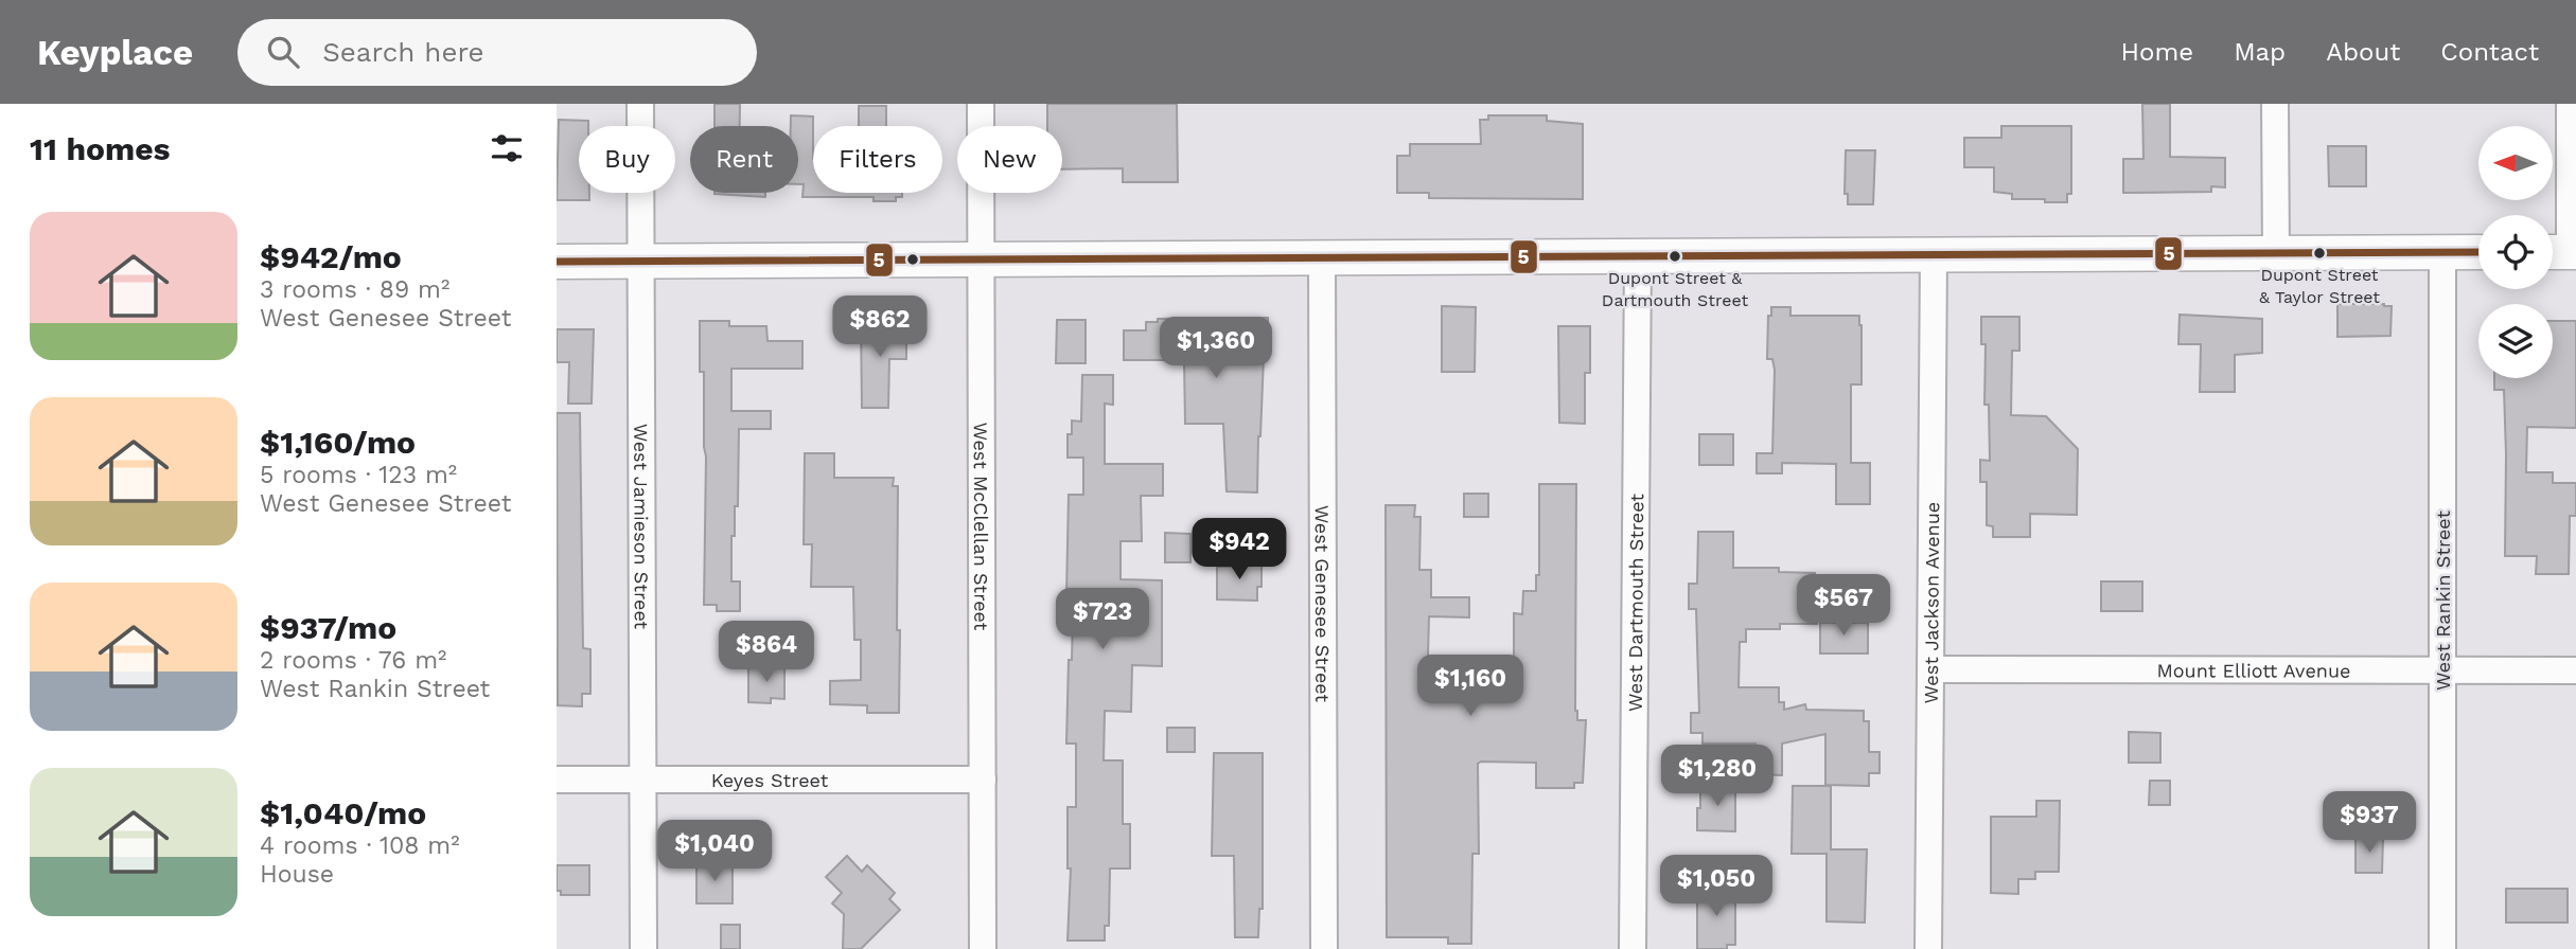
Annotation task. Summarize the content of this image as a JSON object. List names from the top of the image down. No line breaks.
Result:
{"streets":{"street":["West Jamieson Street","West McClellan Street","West Rankin Street","West Dartmouth Street","West Jackson Avenue","West Genesee Street","Mount Elliott Avenue","Keyes Street"]},"crossings":[["West Jamieson Street","Keyes Street"],["West McClellan Street","Keyes Street"],["West Rankin Street","Mount Elliott Avenue"],["West Jackson Avenue","Mount Elliott Avenue"]],"places":["Dupont Street & Taylor Street","Dupont Street & Dartmouth Street"],"lines":["transit line 5"],"north":"left","page":{"header":"Keyplace","search":"Search here","nav":["Home","Map","About","Contact"],"heading":"11 homes","chip":["Buy","Rent","Filters","New"],"list":[{"name":"$942/mo","note":"3 rooms · 89 m² · West Genesee Street"},{"name":"$1,160/mo","note":"5 rooms · 123 m² · West Genesee Street"},{"name":"$937/mo","note":"2 rooms · 76 m² · West Rankin Street"},{"name":"$1,040/mo","note":"4 rooms · 108 m² · House"}],"price":["$862","$1,360","$942","$567","$723","$864","$1,160","$1,280","$937","$1,040","$1,050"]}}
